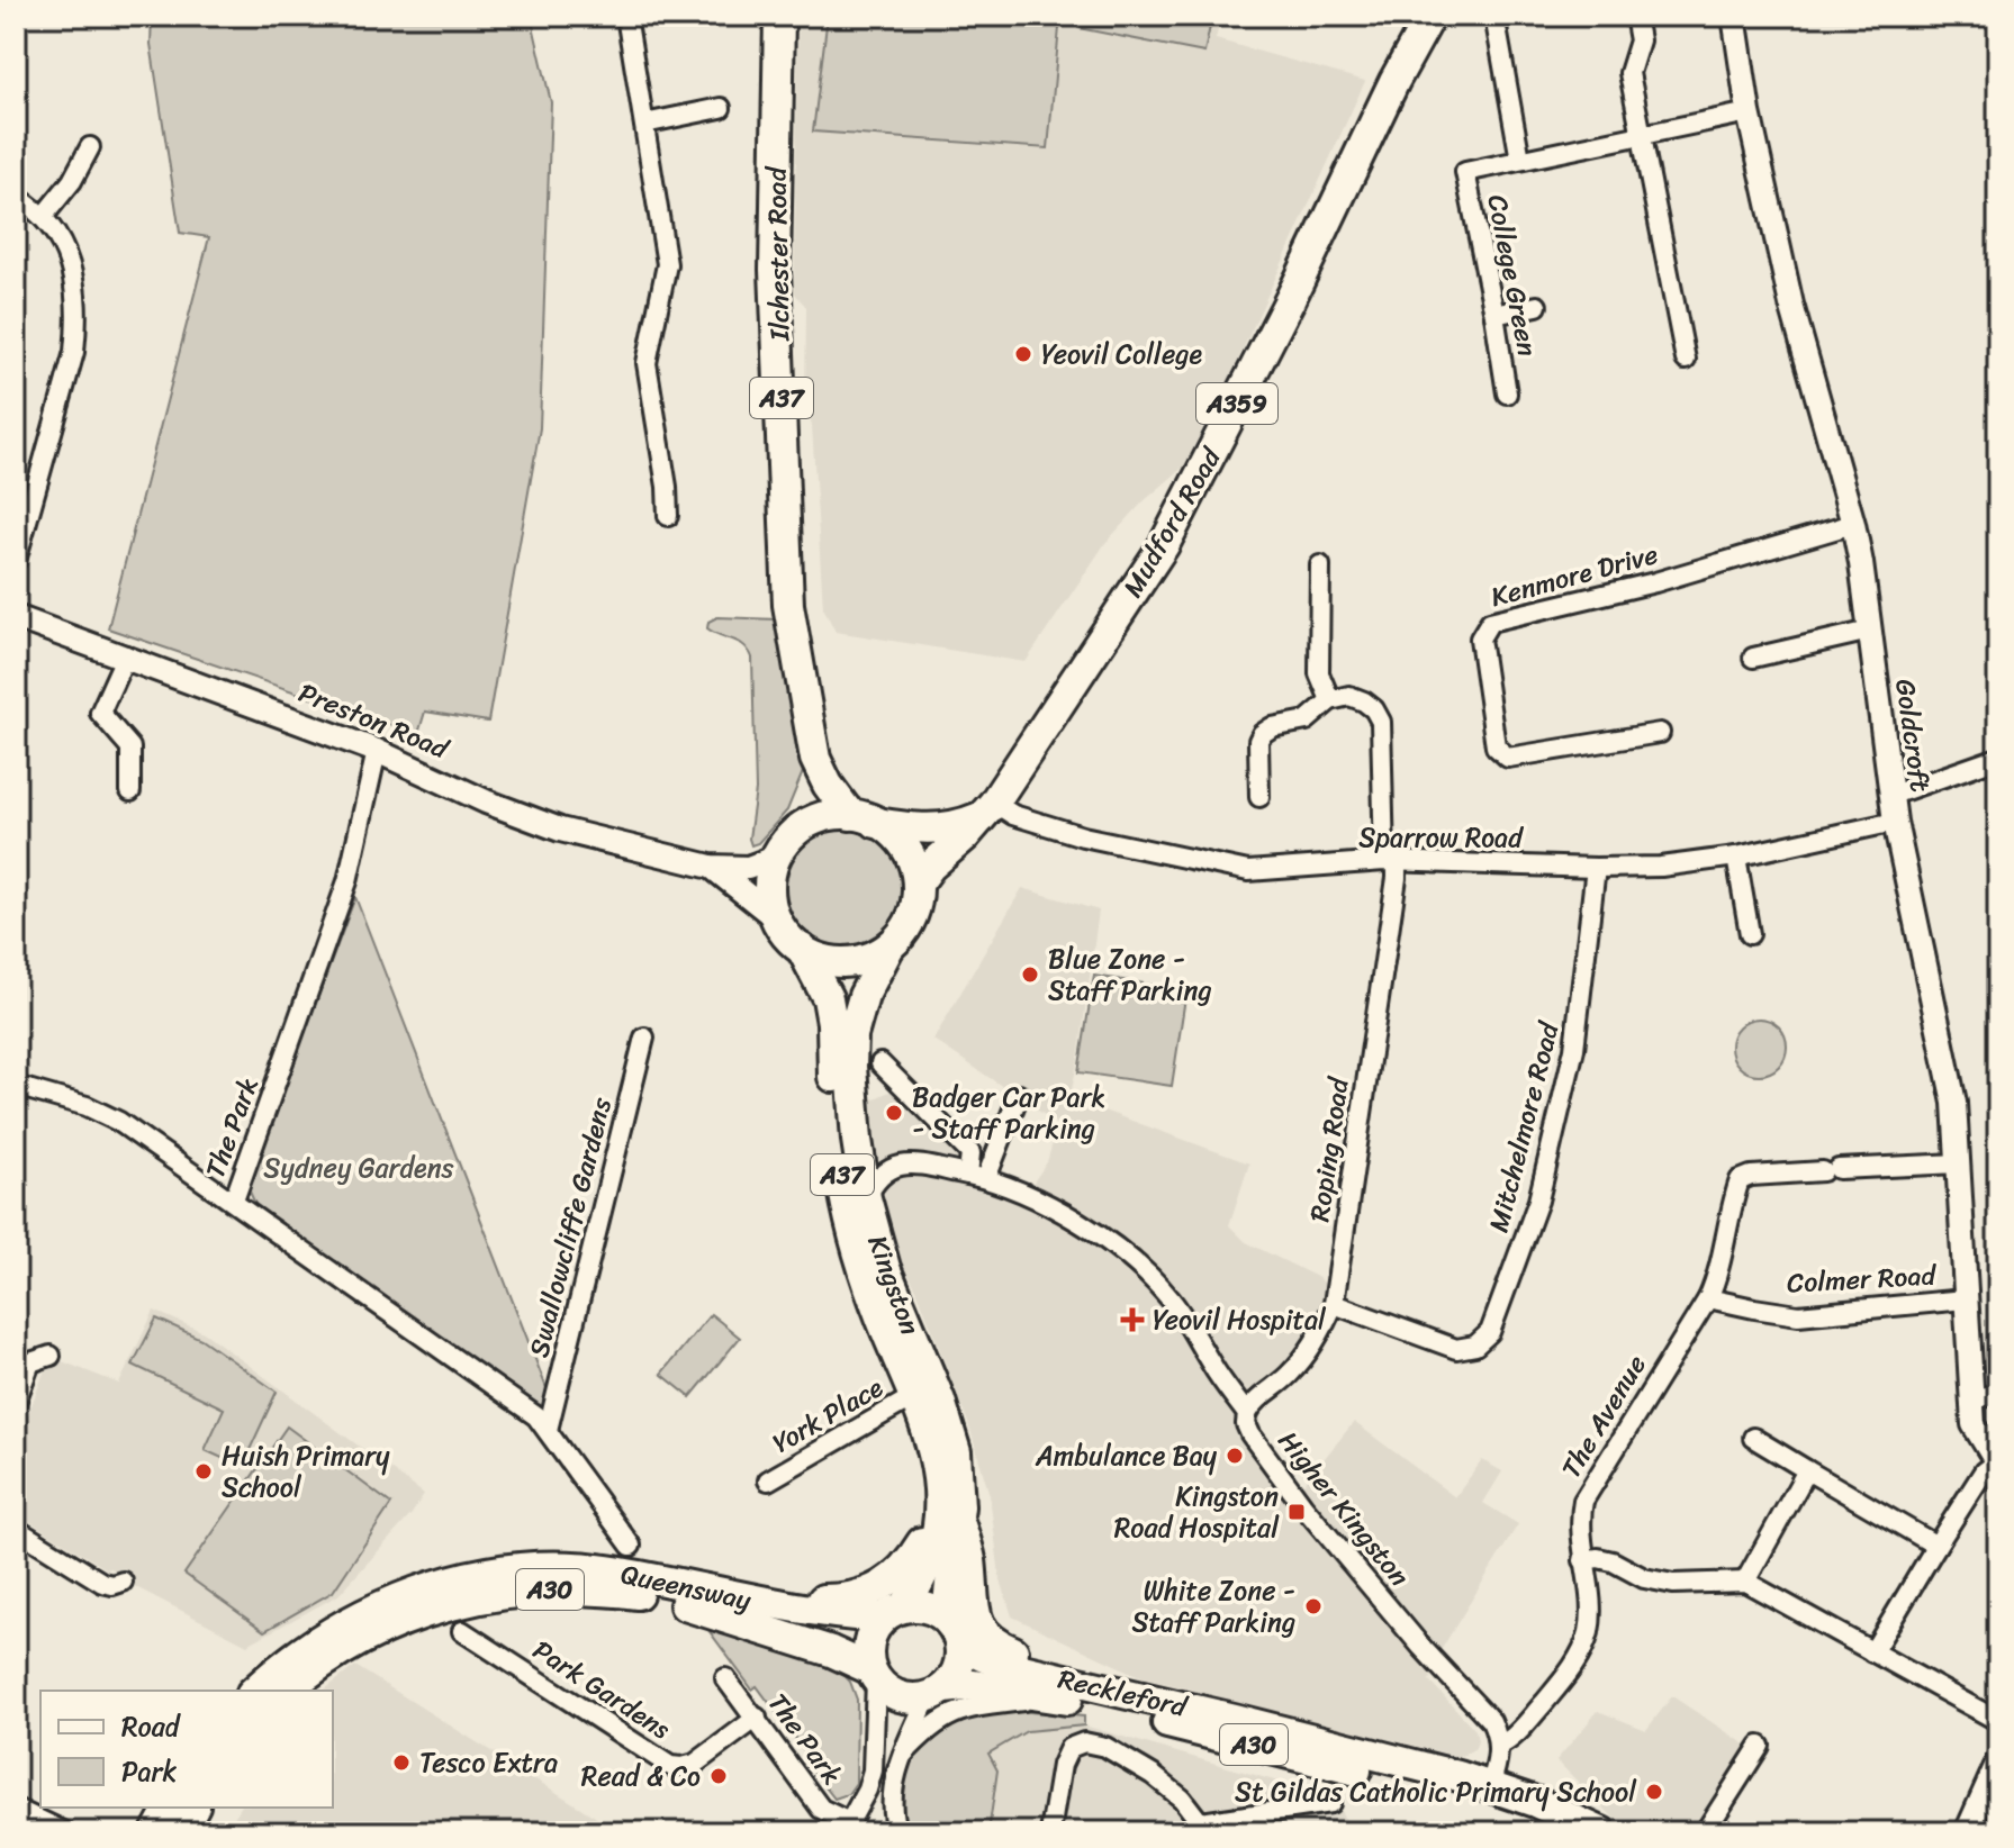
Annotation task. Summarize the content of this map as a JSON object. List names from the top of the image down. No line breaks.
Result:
{"streets":{"main road":["Ilchester Road","A37","A359","Mudford Road","Kingston","Queensway","A30","Reckleford"],"street":["College Green","Kenmore Drive","Preston Road","Goldcroft","Sparrow Road","The Park","Mitchelmore Road","Roping Road","Swallowcliffe Gardens","Colmer Road","York Place","The Avenue","Higher Kingston","Park Gardens"]},"crossings":[["Ilchester Road","A37"],["Ilchester Road","Mudford Road"],["Ilchester Road","Preston Road"],["Ilchester Road","Kingston"],["College Green","Goldcroft"],["A37","Mudford Road"],["A37","Preston Road"],["A37","Kingston"],["Mudford Road","Preston Road"],["Mudford Road","Sparrow Road"],["Mudford Road","Kingston"],["Kenmore Drive","Goldcroft"],["Preston Road","The Park"],["Preston Road","Kingston"],["Goldcroft","Sparrow Road"],["Goldcroft","Colmer Road"],["Goldcroft","The Avenue"],["Sparrow Road","Mitchelmore Road"],["Sparrow Road","Roping Road"],["The Park","Swallowcliffe Gardens"],["The Park","Park Gardens"],["Mitchelmore Road","Roping Road"],["Roping Road","Higher Kingston"],["Colmer Road","The Avenue"],["Kingston","York Place"],["Kingston","Higher Kingston"],["Kingston","Queensway"],["Kingston","Reckleford"],["The Avenue","Higher Kingston"],["Queensway","Reckleford"]],"parks":["Sydney Gardens"],"places":{"other":["Yeovil College","Blue Zone - Staff Parking","Badger Car Park - Staff Parking","Ambulance Bay","Huish Primary School","White Zone - Staff Parking","Tesco Extra","Read & Co","St Gildas Catholic Primary School"],"health":["Yeovil Hospital"],"transit":["Kingston Road Hospital"]},"legend":["Road","Park"]}
